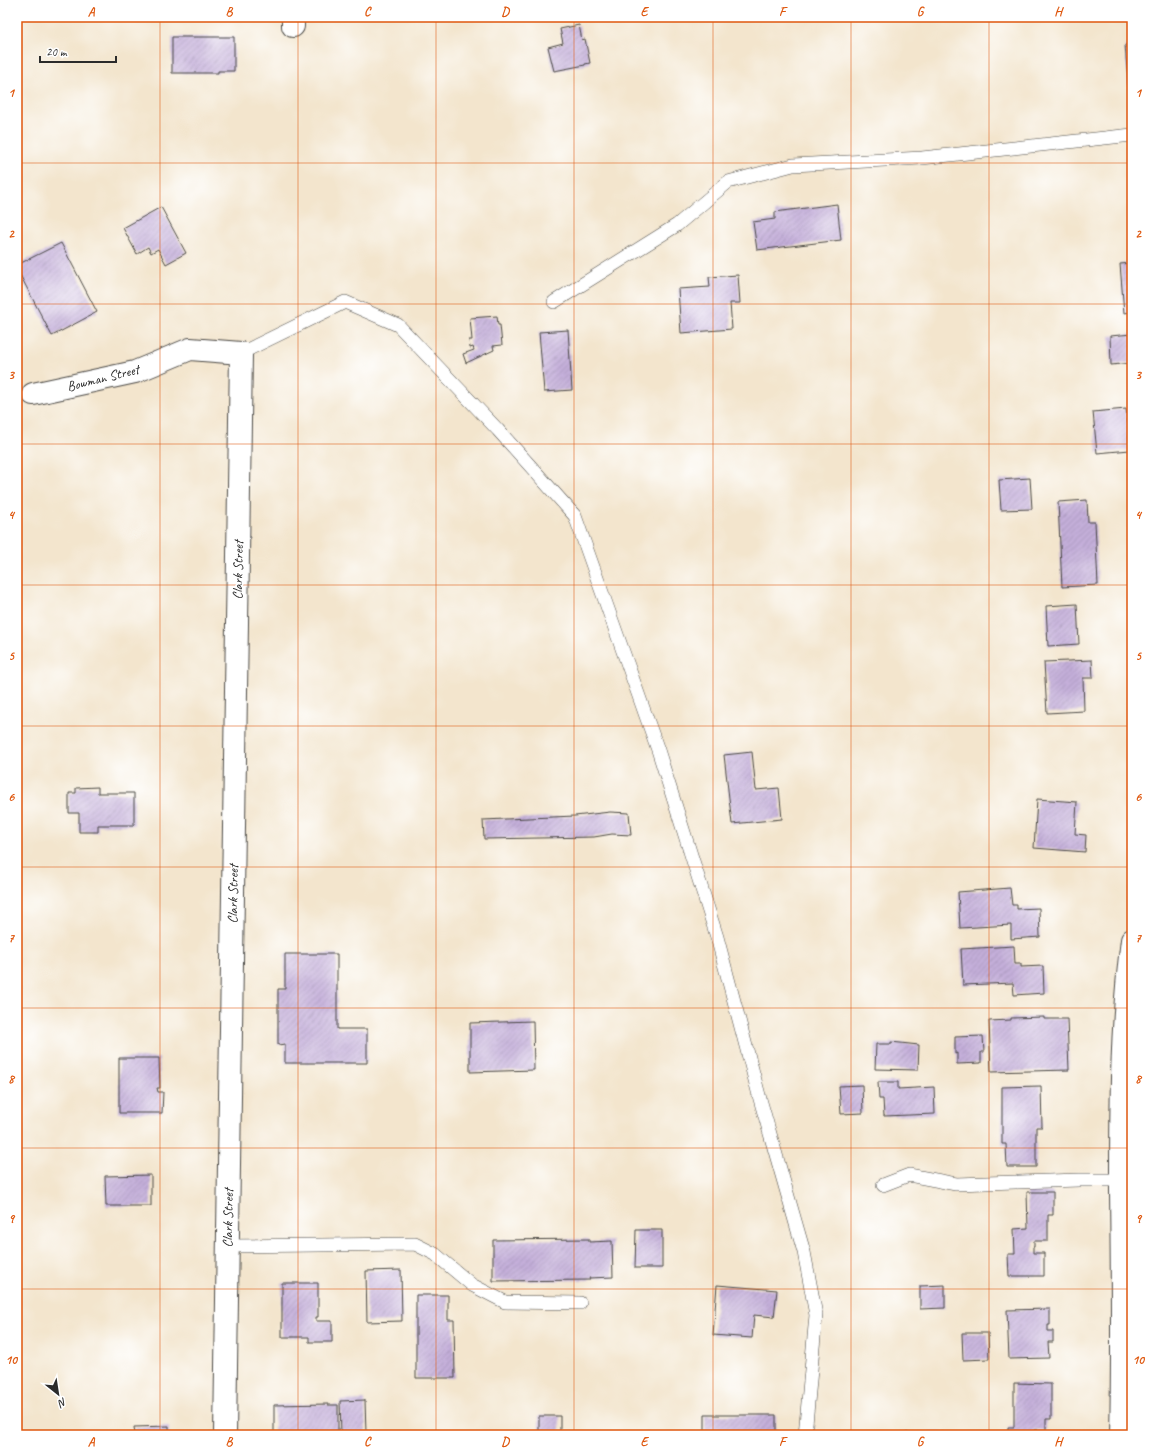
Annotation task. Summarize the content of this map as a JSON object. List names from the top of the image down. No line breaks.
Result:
{"streets":{"street":["Bowman Street","Clark Street"]},"crossings":[["Bowman Street","Clark Street"]],"scale_bar":"20 m","north":"bottom right","grid":{"columns":["A","B","C","D","E","F","G","H"],"rows":["1","2","3","4","5","6","7","8","9","10"]}}
